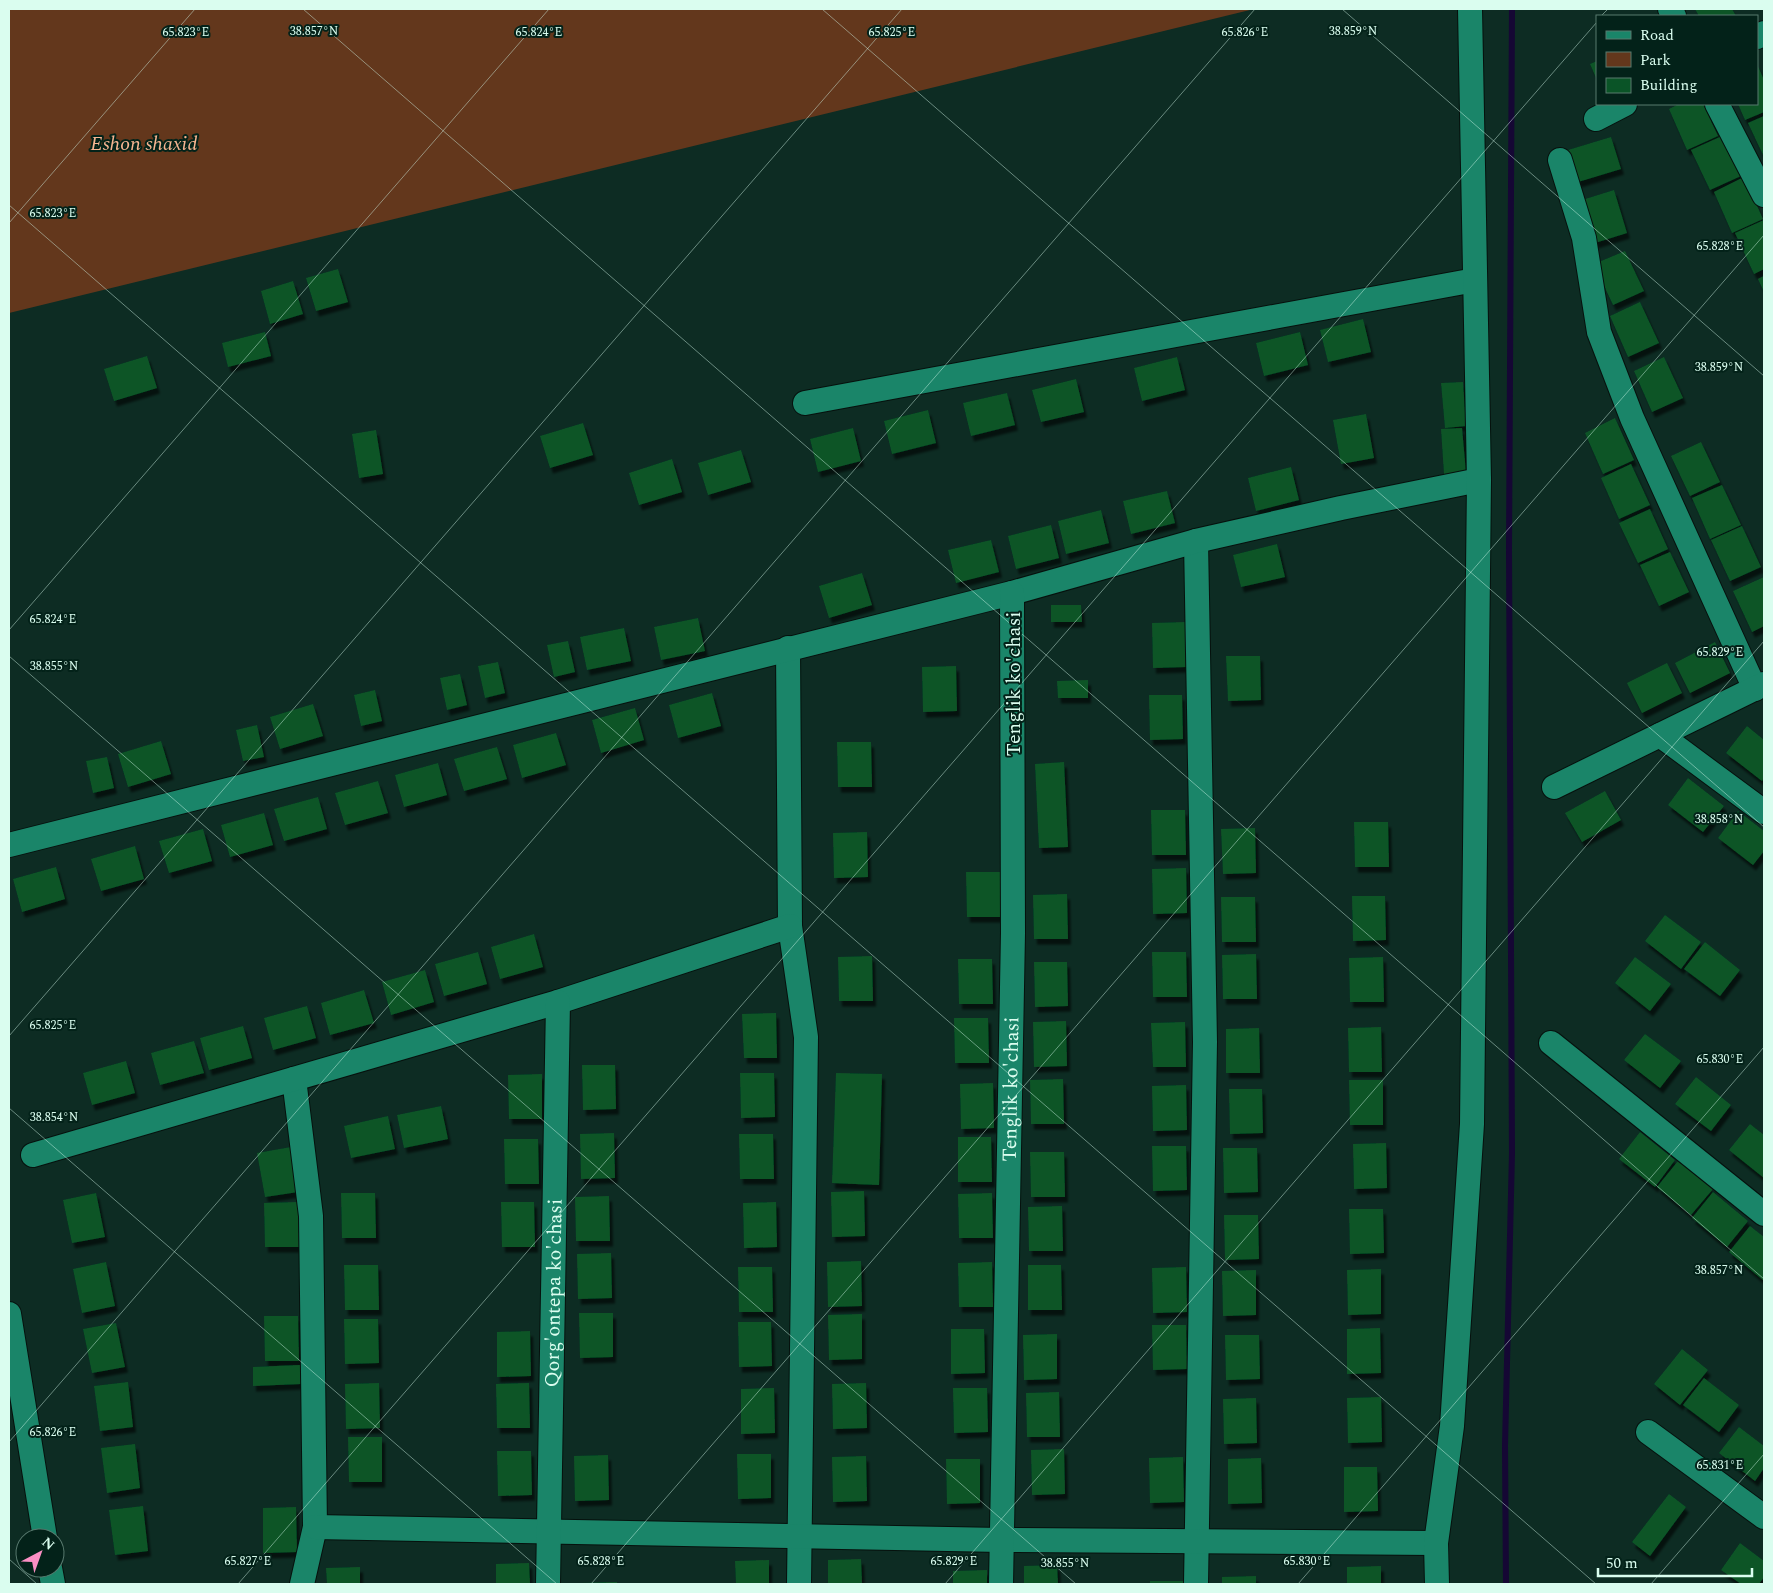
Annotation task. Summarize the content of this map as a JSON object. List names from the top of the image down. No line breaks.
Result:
{"streets":{"street":["Tenglik ko'chasi","Qorg'ontepa ko'chasi"]},"parks":["Eshon shaxid"],"legend":["Road","Park","Building"],"scale_bar":"50 m","north":"top right","coordinates":["38.857°N","38.859°N","65.823°E","65.825°E","65.826°E","65.824°E","65.828°E","65.829°E","38.855°N","38.858°N","65.830°E","38.854°N","65.831°E","65.827°E"]}
